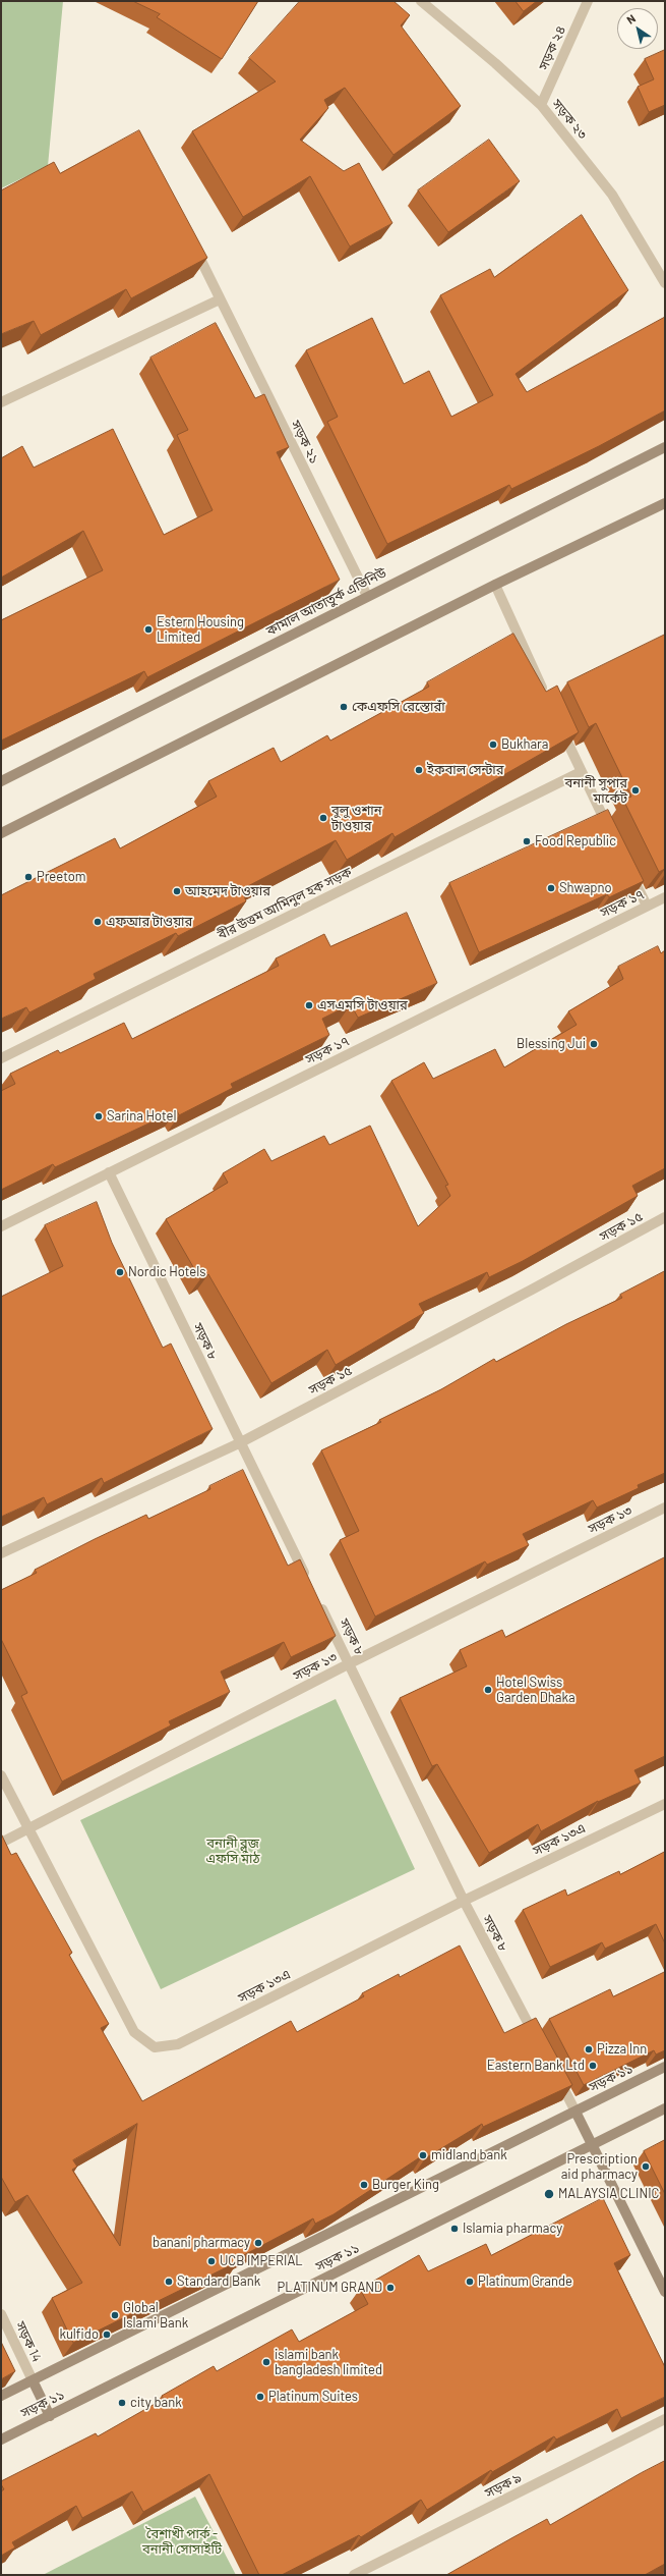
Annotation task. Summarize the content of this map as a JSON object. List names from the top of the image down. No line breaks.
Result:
{"streets":{"main road":["কামাল আতাতুর্ক এভিনিউ","সড়ক ১১"],"street":["সড়ক ২৪","সড়ক ২৩","সড়ক ২১","বীর উত্তম আমিনুল হক সড়ক","সড়ক ১৭","সড়ক ১৫","সড়ক ৮","সড়ক ১৩","সড়ক ১৩এ","সড়ক 14","সড়ক ৯"]},"crossings":[["সড়ক ২৪","সড়ক ২৩"],["সড়ক ২১","কামাল আতাতুর্ক এভিনিউ"],["সড়ক ১৭","সড়ক ৮"],["সড়ক ১৫","সড়ক ৮"],["সড়ক ৮","সড়ক ১৩"],["সড়ক ৮","সড়ক ১৩এ"],["সড়ক ১৩","সড়ক ১৩এ"],["সড়ক ১১","সড়ক 14"]],"parks":["বনানী ব্লুজ এফসি মাঠ","বৈশাখী পার্ক - বনানী সোসাইটি"],"places":["Estern Housing Limited","কেএফসি রেস্তোরাঁ","Bukhara","ইকবাল সেন্টার","বনানী সুপার মার্কেট","বুলু ওশান টাওয়ার","Food Republic","Preetom","Shwapno","আহমেদ টাওয়ার","এফআর টাওয়ার","এসএমসি টাওয়ার","Blessing Jui","Sarina Hotel","Nordic Hotels","Hotel Swiss Garden Dhaka","Pizza Inn","Eastern Bank Ltd","midland bank","Prescription aid pharmacy","Burger King","MALAYSIA CLINIC","Islamia pharmacy","banani pharmacy","UCB IMPERIAL","Standard Bank","Platinum Grande","PLATINUM GRAND","Global Islami Bank","kulfido","islami bank bangladesh limited","Platinum Suites","city bank"],"north":"top left"}
